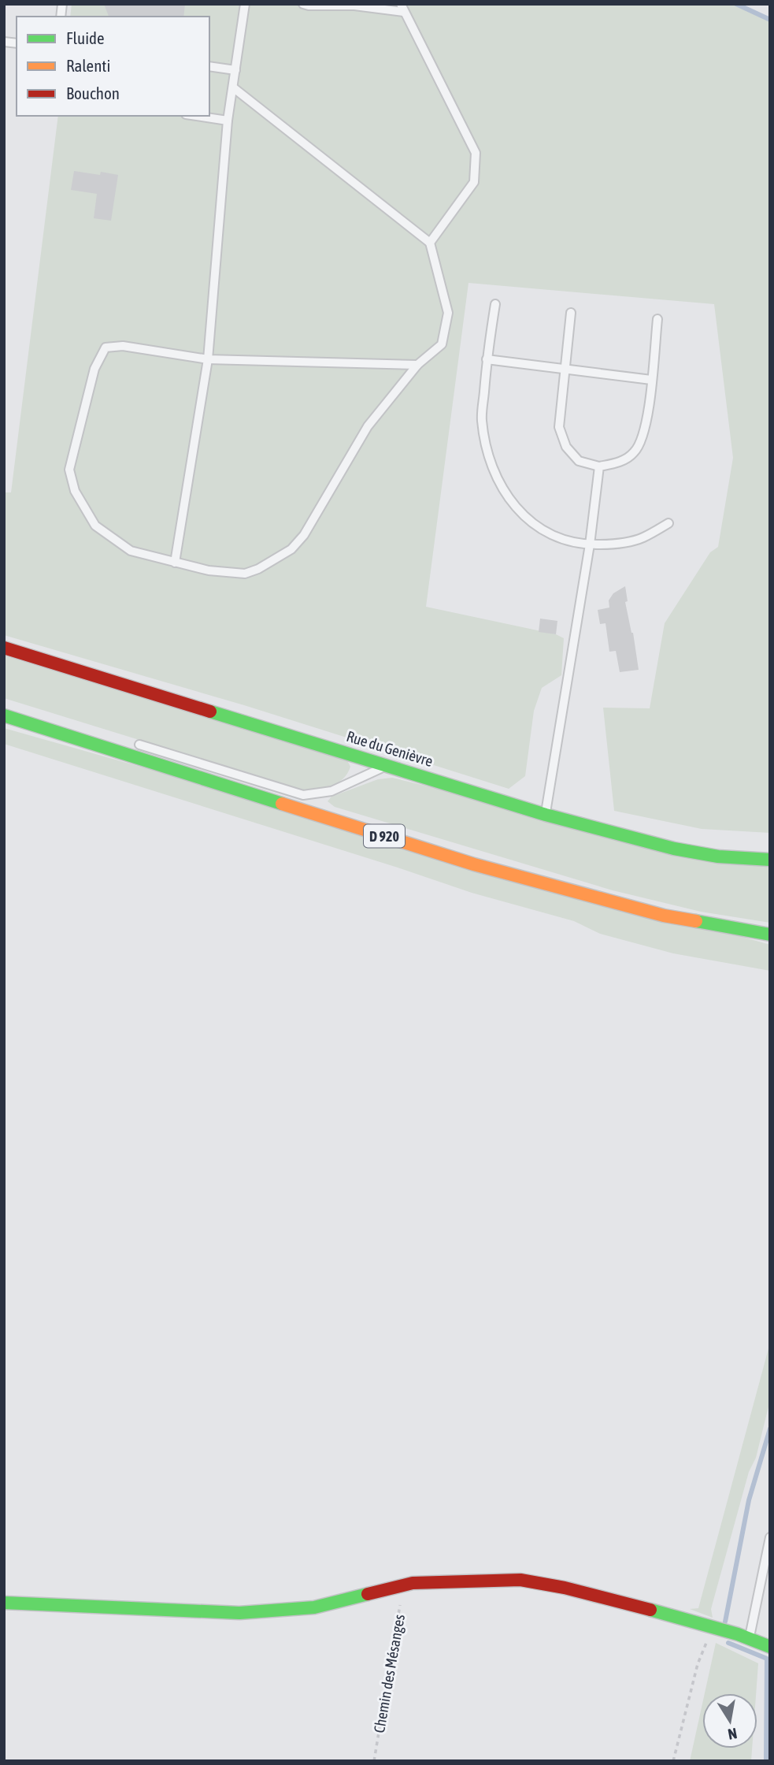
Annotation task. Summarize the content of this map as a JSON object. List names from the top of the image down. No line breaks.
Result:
{"streets":{"street":["Rue du Genièvre","D 920"],"path":["Chemin des Mésanges"]},"legend":["Fluide","Ralenti","Bouchon"],"north":"bottom"}
